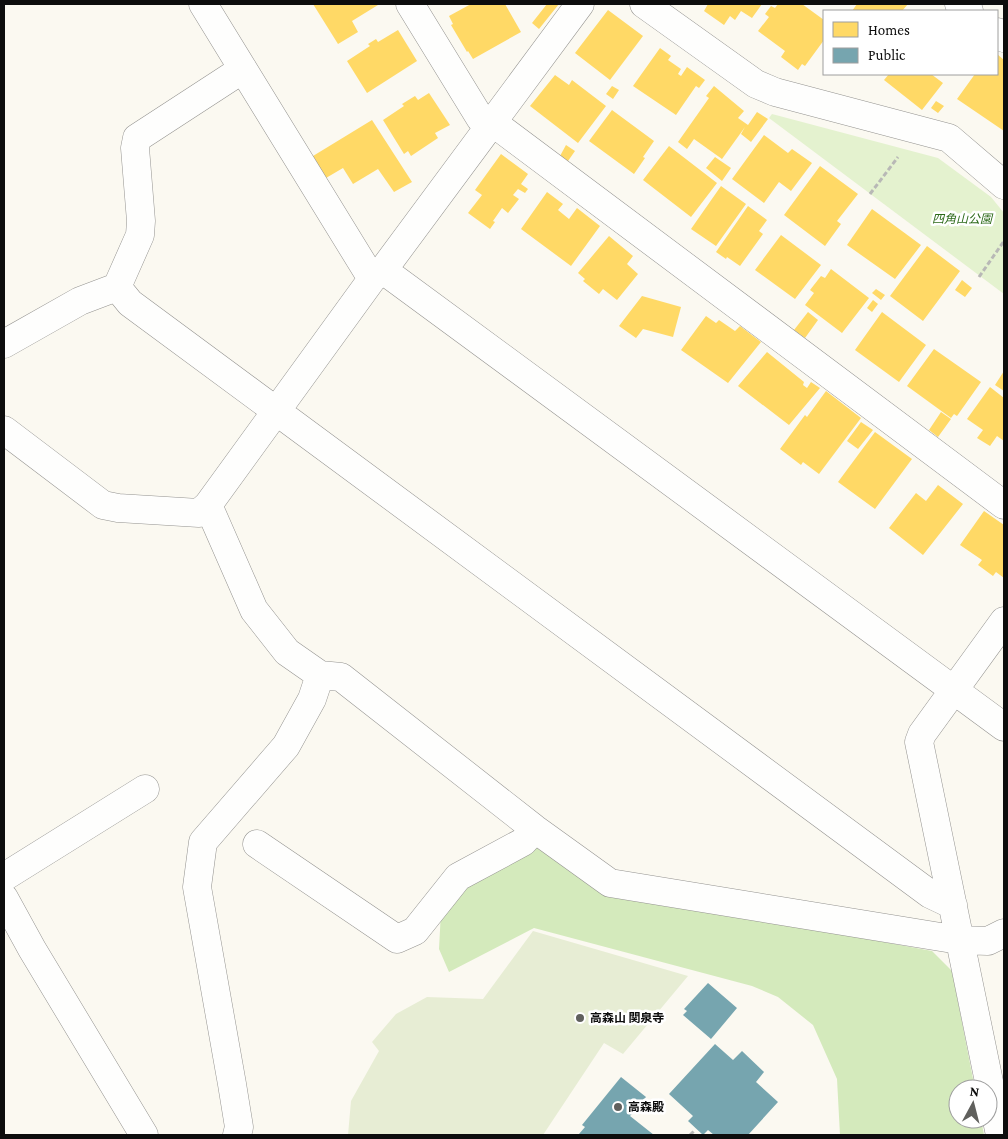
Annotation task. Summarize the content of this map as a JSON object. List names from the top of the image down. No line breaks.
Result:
{"parks":["四角山公園"],"places":["高森山 関泉寺","高森殿"],"legend":["Homes","Public"],"north":"top"}
